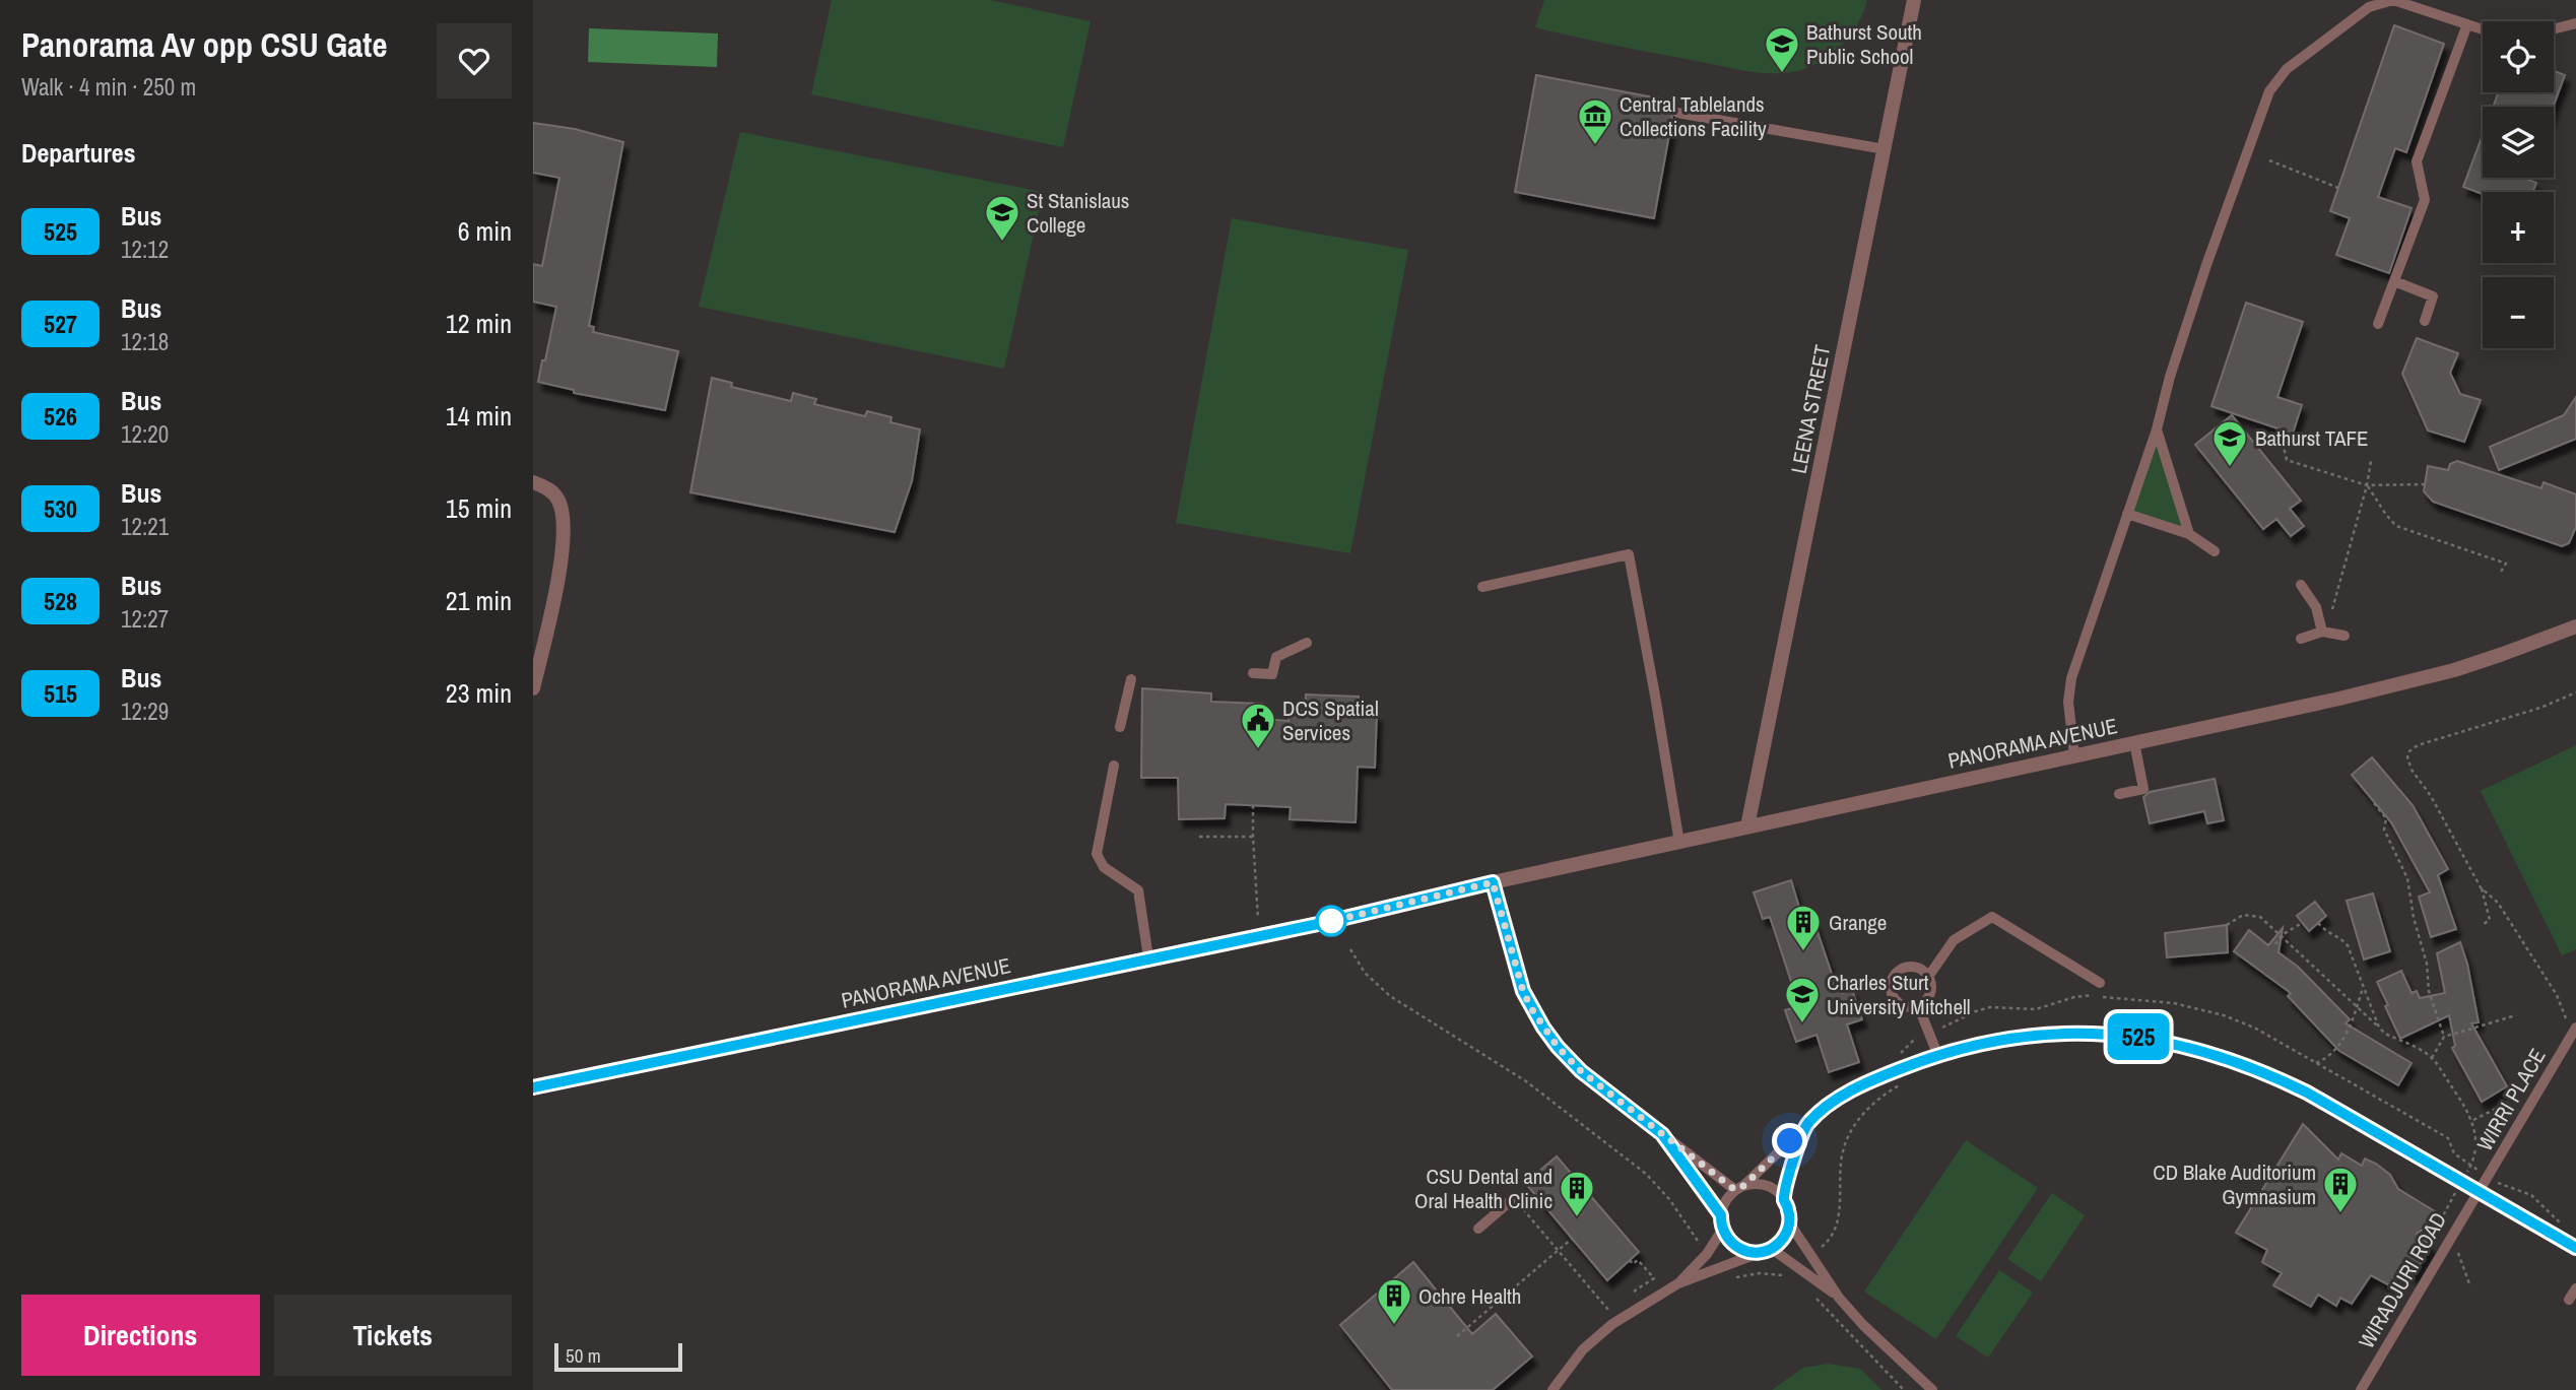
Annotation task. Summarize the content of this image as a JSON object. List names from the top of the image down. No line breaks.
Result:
{"streets":{"street":["LEENA STREET","PANORAMA AVENUE"],"lane":["WIRRI PLACE","WIRADJURI ROAD"]},"crossings":[["LEENA STREET","PANORAMA AVENUE"],["WIRRI PLACE","WIRADJURI ROAD"]],"places":{"school or university":["Bathurst South Public School","St Stanislaus College","Bathurst TAFE","Charles Sturt University Mitchell"],"museum":["Central Tablelands Collections Facility"],"public building":["DCS Spatial Services"],"building":["Grange","CD Blake Auditorium Gymnasium","CSU Dental and Oral Health Clinic","Ochre Health"]},"lines":["bus line 525"],"scale_bar":"50 m","page":{"heading":[["Panorama Av opp CSU Gate","Walk · 4 min · 250 m"],"Departures"],"on_map":"525","map_buttons":["+","−"],"list":[{"mark":"525","name":"Bus","note":"12:12","value":"6 min"},{"mark":"527","name":"Bus","note":"12:18","value":"12 min"},{"mark":"526","name":"Bus","note":"12:20","value":"14 min"},{"mark":"530","name":"Bus","note":"12:21","value":"15 min"},{"mark":"528","name":"Bus","note":"12:27","value":"21 min"},{"mark":"515","name":"Bus","note":"12:29","value":"23 min"}],"buttons":["Directions","Tickets"],"scale":"50 m"}}
